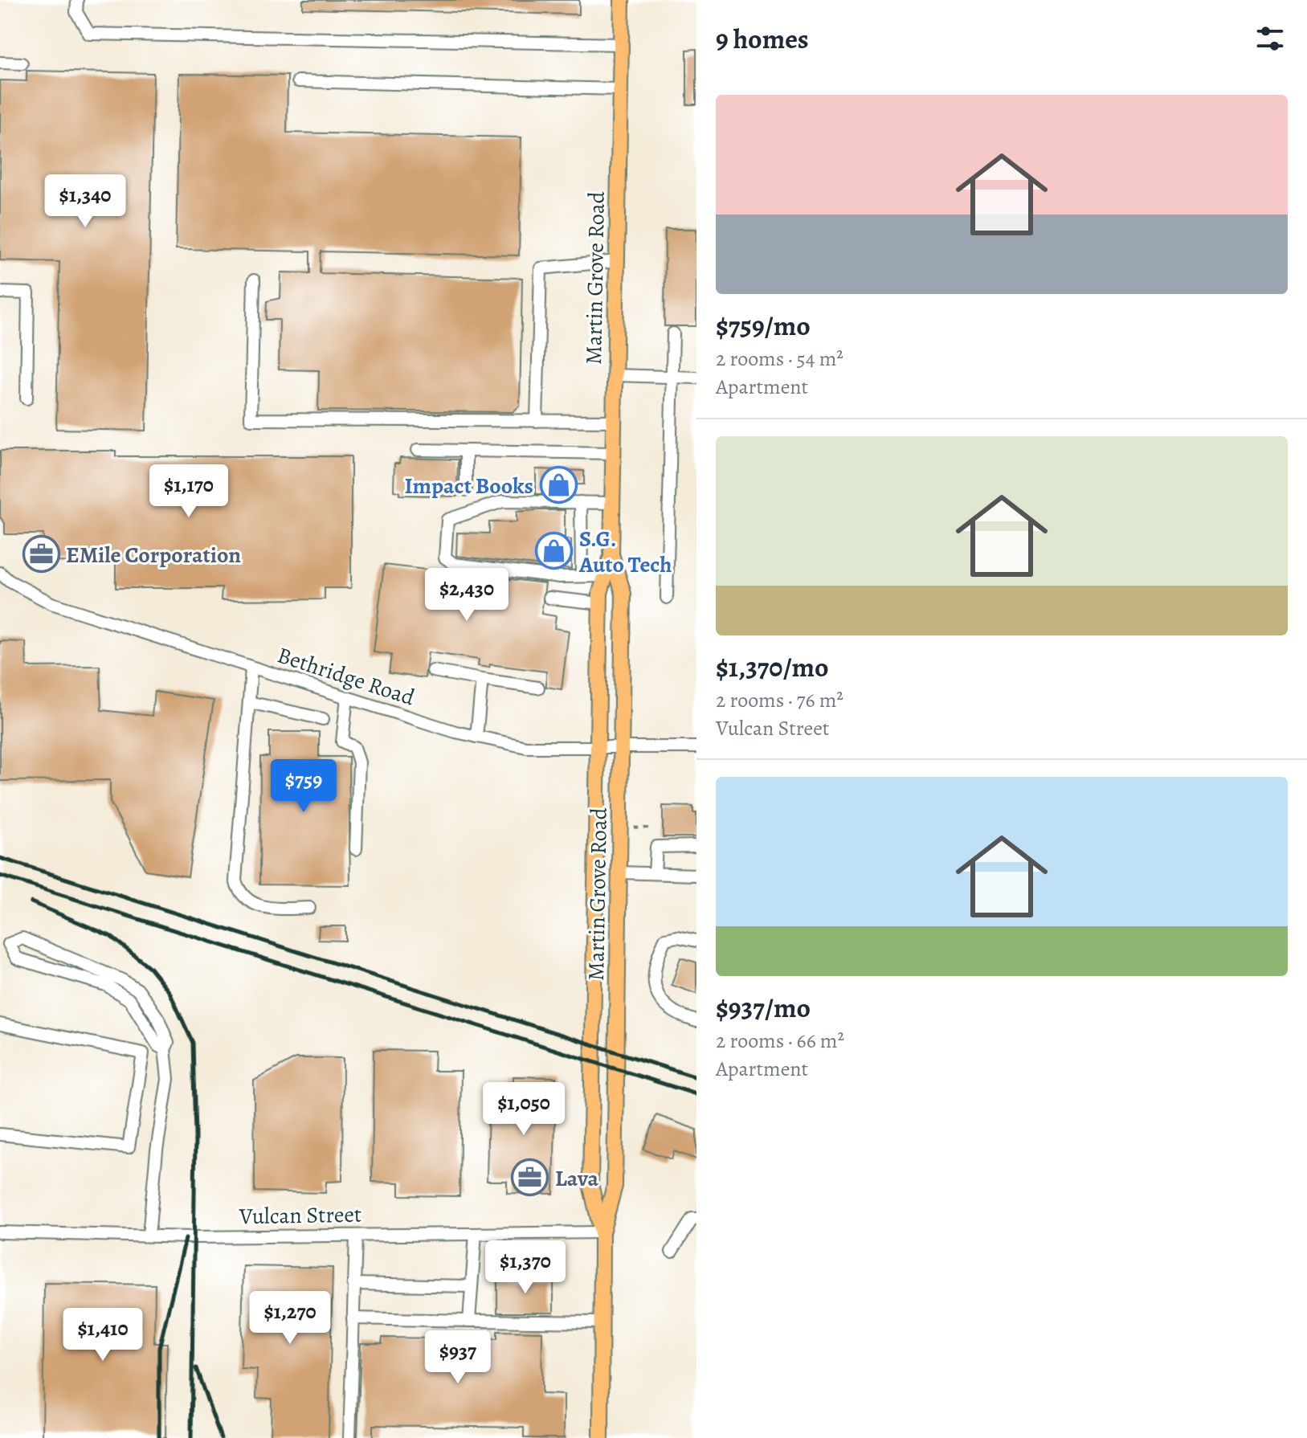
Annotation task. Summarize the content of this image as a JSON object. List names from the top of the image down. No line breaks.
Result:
{"streets":{"main road":["Martin Grove Road"],"street":["Bethridge Road","Vulcan Street"]},"crossings":[["Martin Grove Road","Bethridge Road"],["Martin Grove Road","Vulcan Street"]],"places":{"shop":["Impact Books","S.G. Auto Tech"],"office":["EMile Corporation","Lava"]},"page":{"heading":"9 homes","list":[{"name":"$759/mo","note":"2 rooms · 54 m² · Apartment"},{"name":"$1,370/mo","note":"2 rooms · 76 m² · Vulcan Street"},{"name":"$937/mo","note":"2 rooms · 66 m² · Apartment"}],"price":["$1,340","$1,170","$2,430","$759","$1,050","$1,370","$1,270","$1,410","$937"]}}
